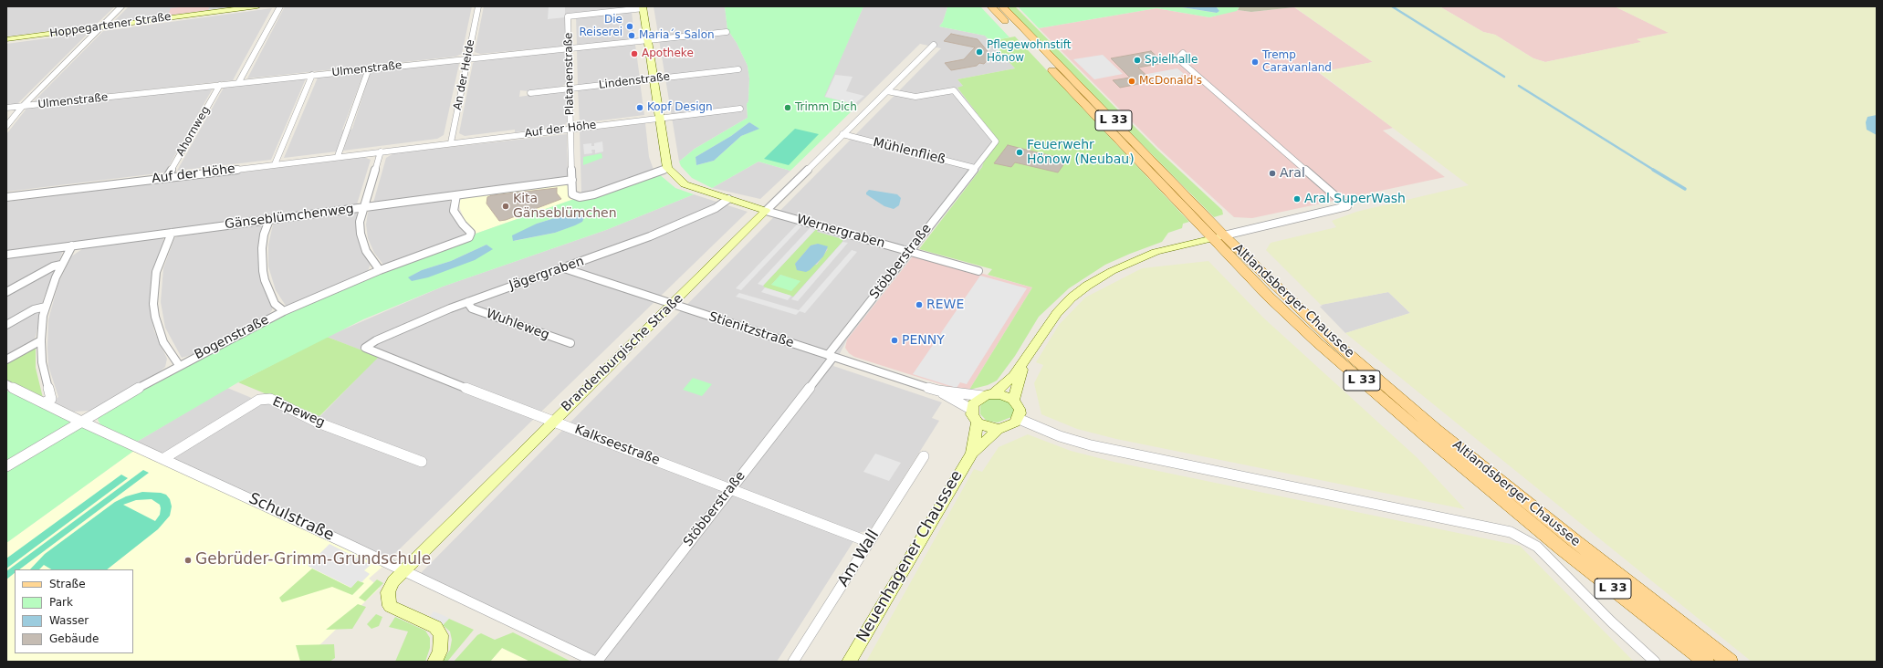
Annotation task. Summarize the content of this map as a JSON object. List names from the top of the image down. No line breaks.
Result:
{"streets":{"main road":["L 33","Altlandsberger Chaussee"],"street":["Hoppegartener Straße","Ulmenstraße","Platanenstraße","An der Heide","Lindenstraße","Auf der Höhe","Ahornweg","Mühlenfließ","Gänseblümchenweg","Wernergraben","Stöbberstraße","Jägergraben","Wuhleweg","Stienitzstraße","Bogenstraße","Brandenburgische Straße","Erpeweg","Kalkseestraße","Schulstraße","Neuenhagener Chaussee","Am Wall"]},"crossings":[["Ulmenstraße","Platanenstraße"],["Ulmenstraße","An der Heide"],["Ulmenstraße","Ahornweg"],["Platanenstraße","Lindenstraße"],["Platanenstraße","Auf der Höhe"],["Platanenstraße","Gänseblümchenweg"],["An der Heide","Auf der Höhe"],["Auf der Höhe","Ahornweg"],["Mühlenfließ","Stöbberstraße"],["Mühlenfließ","Brandenburgische Straße"],["Gänseblümchenweg","Bogenstraße"],["Wernergraben","Stöbberstraße"],["Wernergraben","Brandenburgische Straße"],["Stöbberstraße","Stienitzstraße"],["Stöbberstraße","Brandenburgische Straße"],["Stöbberstraße","Kalkseestraße"],["Stöbberstraße","Schulstraße"],["Jägergraben","Wuhleweg"],["Jägergraben","Stienitzstraße"],["Jägergraben","Kalkseestraße"],["Stienitzstraße","Brandenburgische Straße"],["Stienitzstraße","Neuenhagener Chaussee"],["Bogenstraße","Schulstraße"],["Brandenburgische Straße","Kalkseestraße"],["Brandenburgische Straße","Schulstraße"],["Erpeweg","Schulstraße"],["Kalkseestraße","Am Wall"]],"places":["Die Reiserei","Maria´s Salon","Pflegewohnstift Hönow","Apotheke","Spielhalle","Tremp Caravanland","McDonald's","Kopf Design","Trimm Dich","Feuerwehr Hönow (Neubau)","Aral","Aral SuperWash","Kita Gänseblümchen","REWE","PENNY","Gebrüder-Grimm-Grundschule"],"legend":["Straße","Park","Wasser","Gebäude"]}
